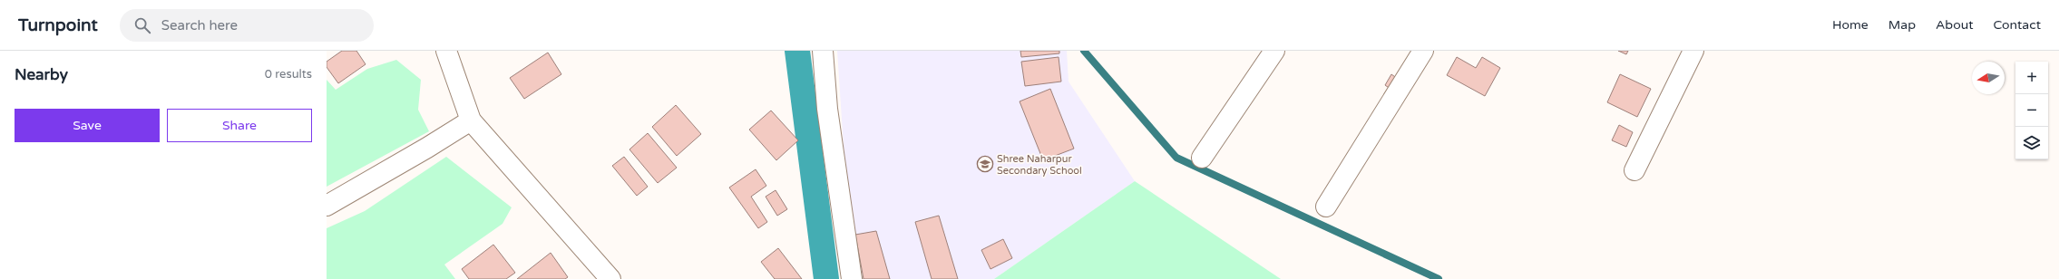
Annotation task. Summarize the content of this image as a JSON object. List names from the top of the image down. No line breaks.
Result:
{"places":{"school or university":["Shree Naharpur Secondary School"]},"north":"left","page":{"header":"Turnpoint","search":"Search here","nav":["Home","Map","About","Contact"],"heading":["Nearby","0 results"],"map_buttons":["+","−"],"buttons":["Save","Share"]}}
